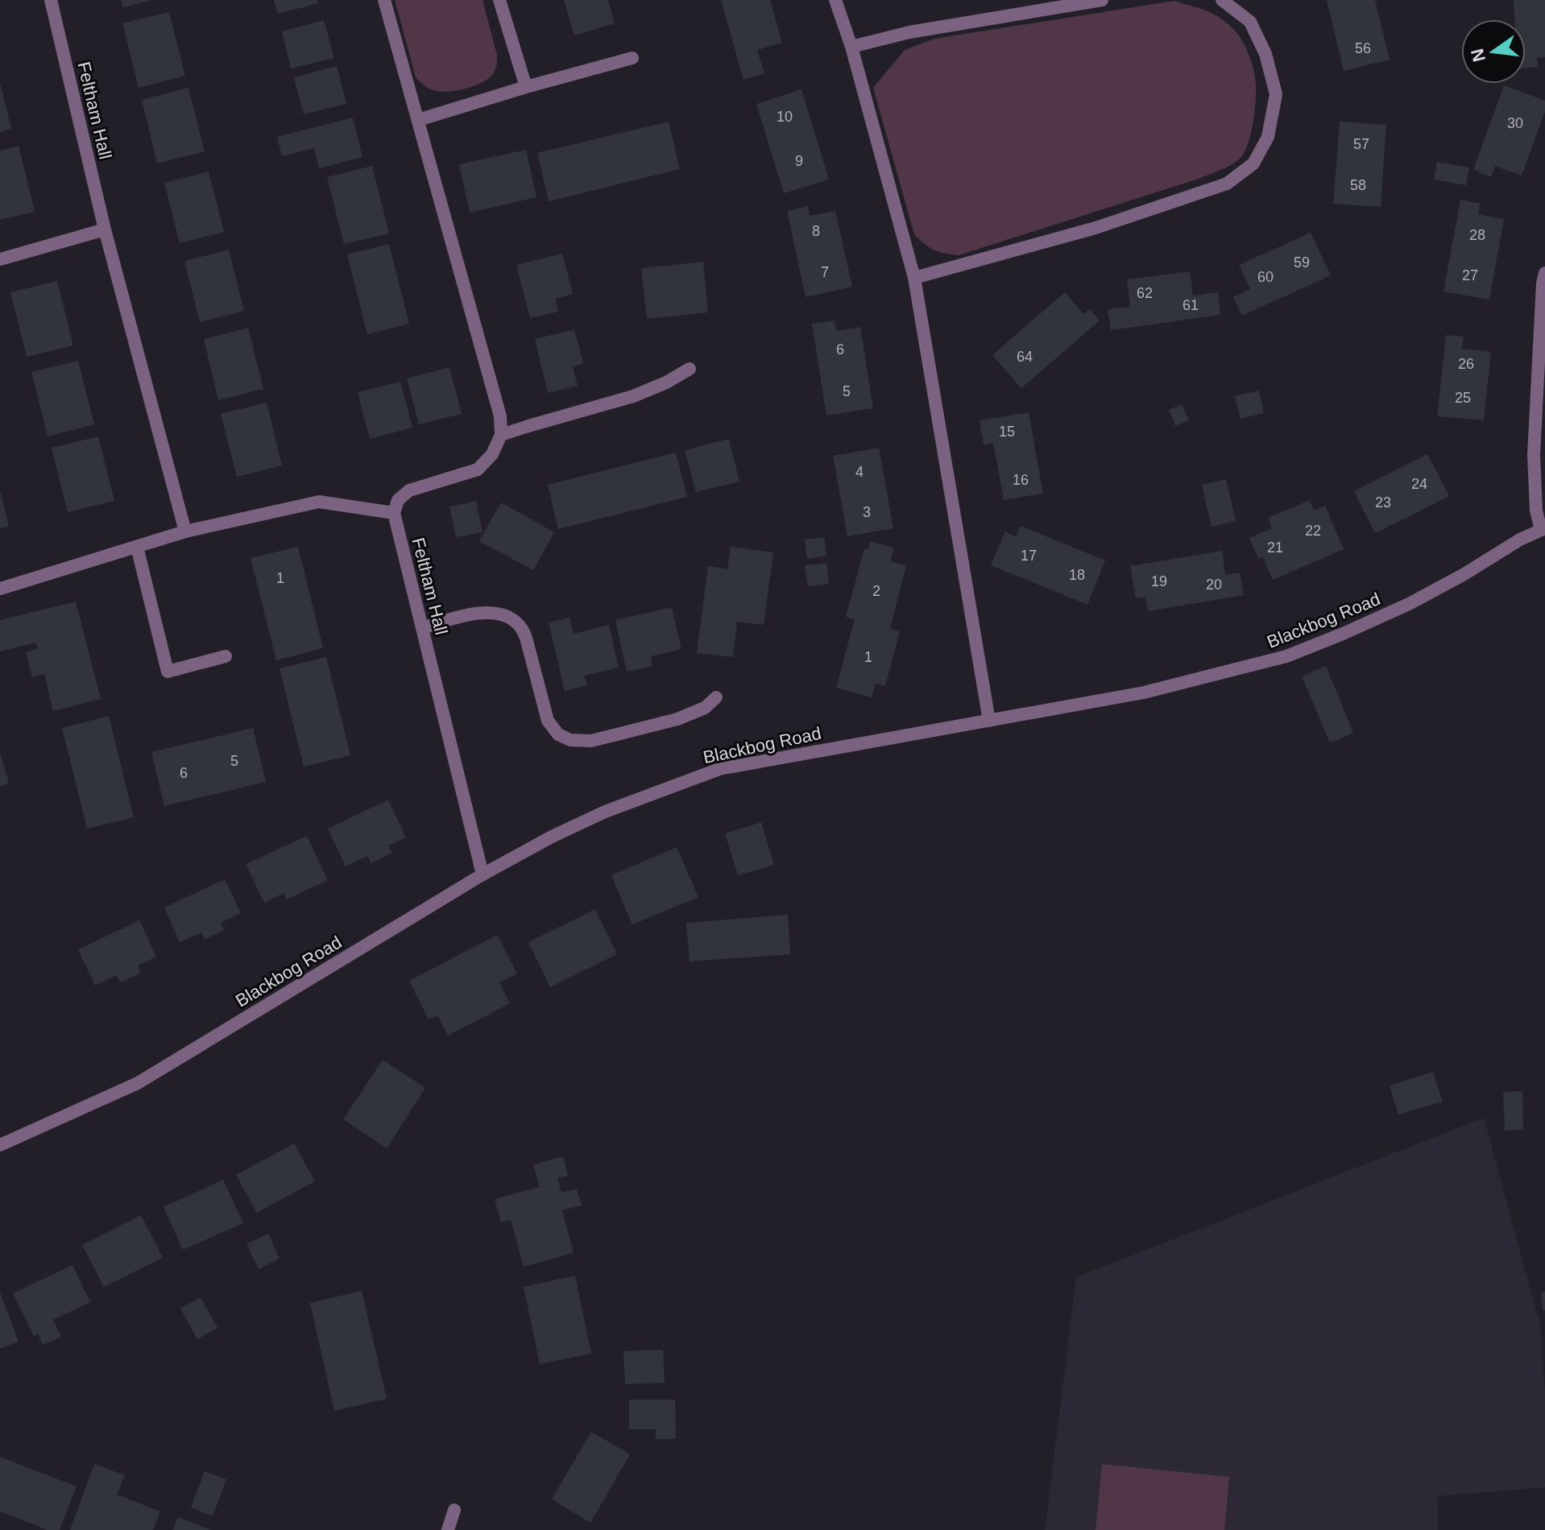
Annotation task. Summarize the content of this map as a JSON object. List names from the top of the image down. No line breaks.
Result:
{"streets":{"street":["Feltham Hall","Blackbog Road"]},"crossings":[["Feltham Hall","Blackbog Road"]],"house_numbers":["56","10","30","57","9","58","8","28","59","7","27","60","62","61","6","64","26","5","25","15","4","16","24","23","3","22","21","17","18","1","19","20","2","1","5","6"],"north":"left"}
